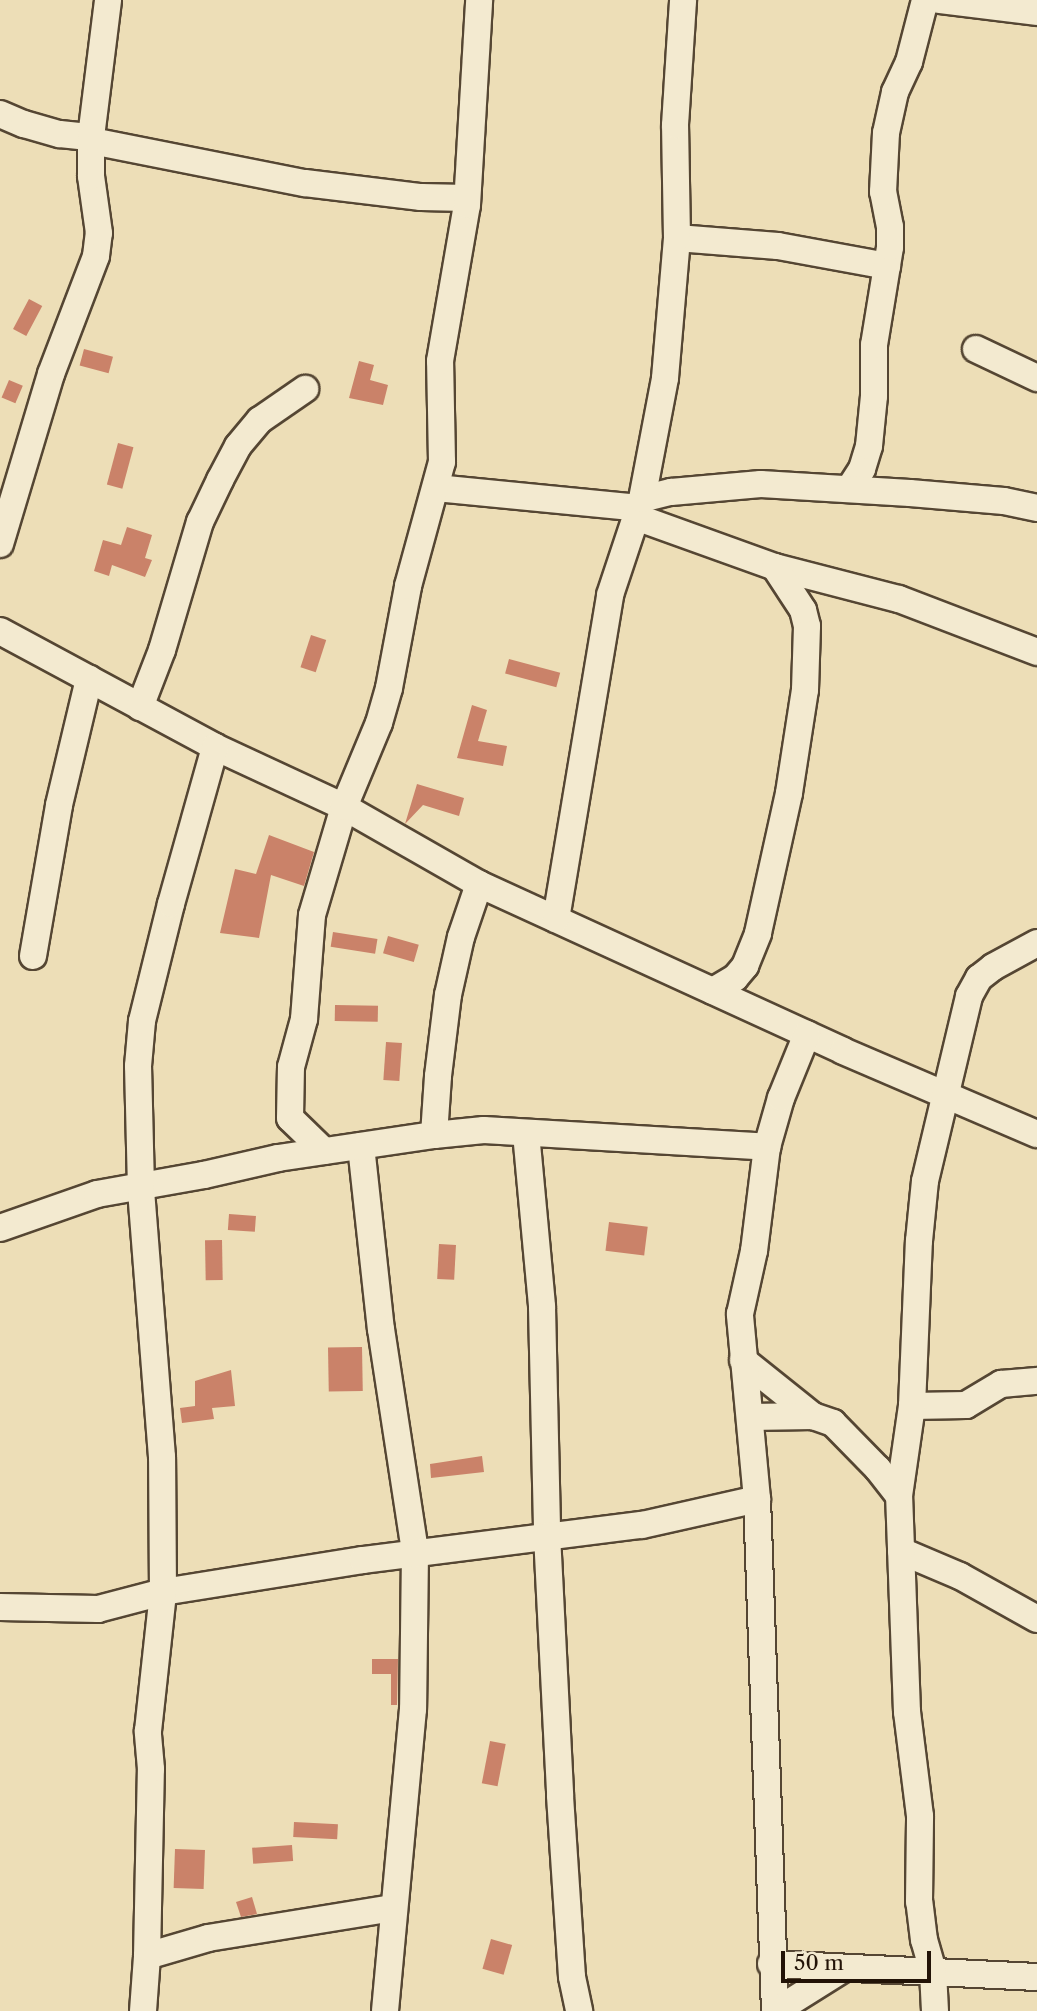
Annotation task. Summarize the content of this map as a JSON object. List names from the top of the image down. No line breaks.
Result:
{"scale_bar":"50 m"}
